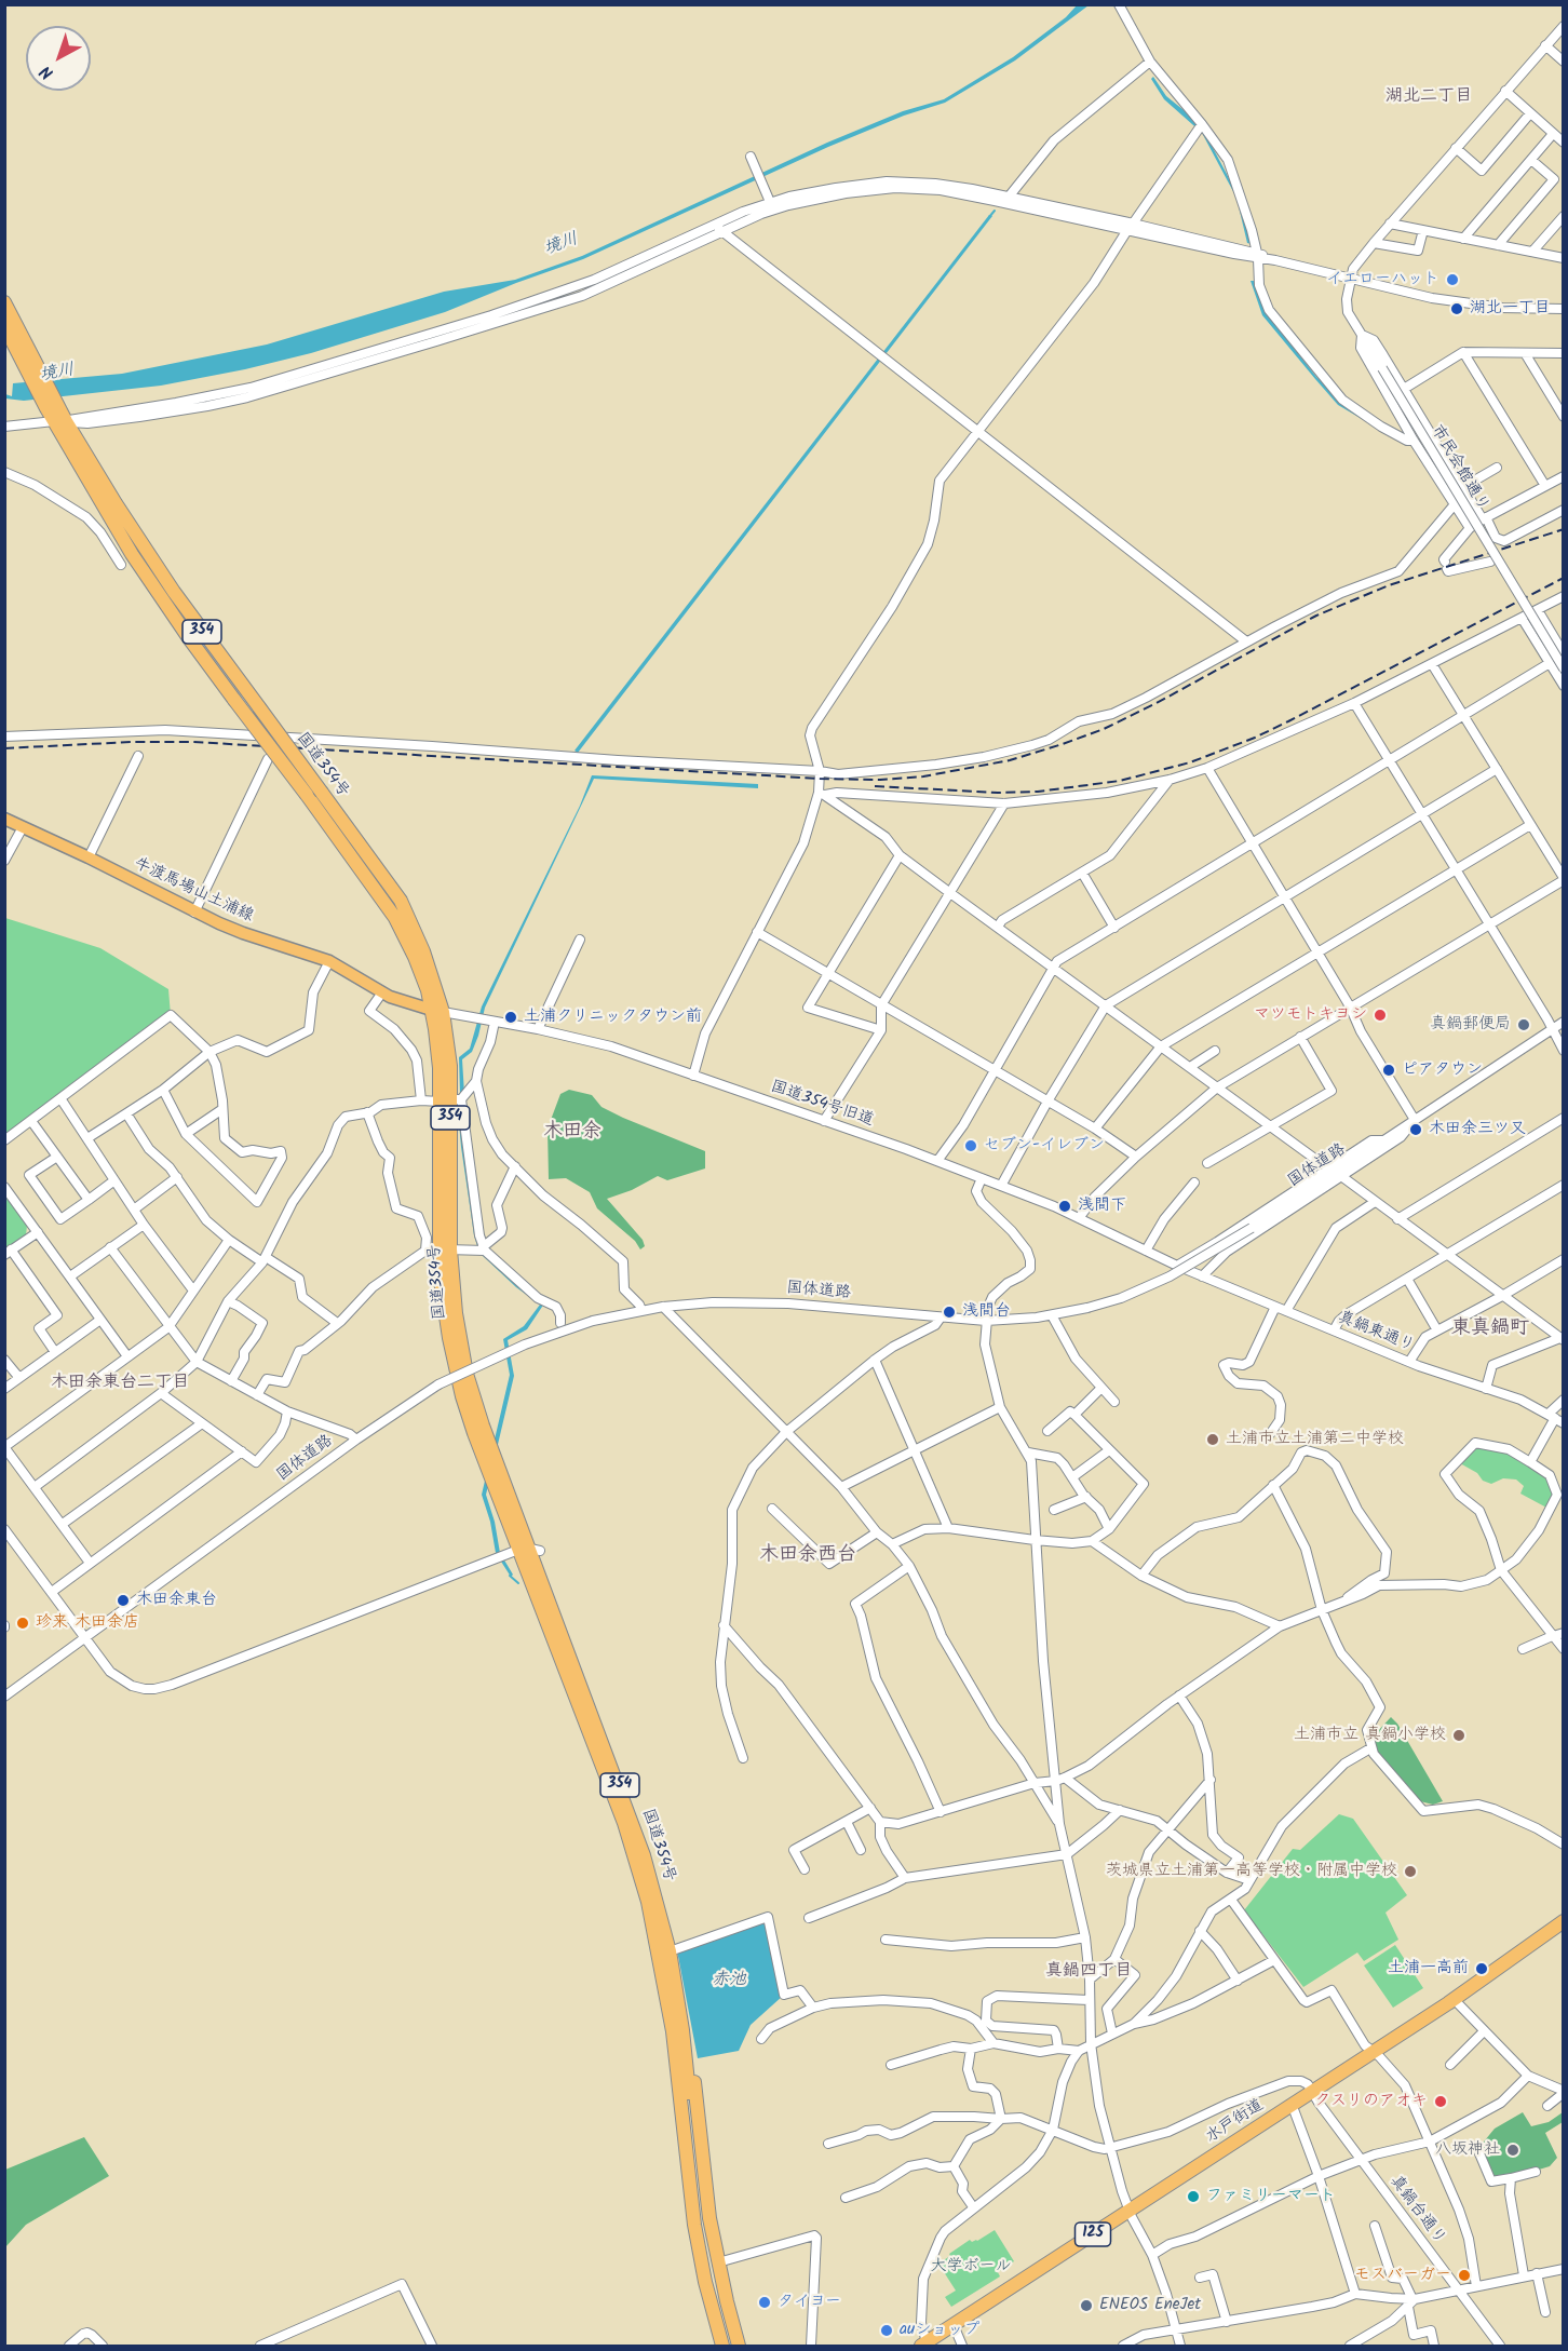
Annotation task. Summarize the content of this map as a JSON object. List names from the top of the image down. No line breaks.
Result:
{"streets":{"highway":["354","国道354号","水戸街道","125"],"main road":["牛渡馬場山土浦線"],"street":["市民会館通り","国道354号旧道","国体道路","真鍋東通り","真鍋台通り"]},"crossings":[["国道354号","牛渡馬場山土浦線"],["国道354号","国道354号旧道"],["牛渡馬場山土浦線","国道354号旧道"],["国道354号旧道","真鍋東通り"],["水戸街道","真鍋台通り"]],"districts":["湖北二丁目","木田余","東真鍋町","木田余東台二丁目","木田余西台","真鍋四丁目"],"water":["境川","赤池"],"parks":["大学ボール"],"places":["イエローハット","湖北一丁目","マツモトキヨシ","土浦クリニックタウン前","真鍋郵便局","ピアタウン","木田余三ツ又","セブン-イレブン","浅間下","浅間台","土浦市立土浦第二中学校","木田余東台","珍来 木田余店","土浦市立 真鍋小学校","茨城県立土浦第一高等学校・附属中学校","土浦一高前","クスリのアオキ","八坂神社","ファミリーマート","モスバーガー","タイヨー","ENEOS EneJet","auショップ"],"north":"bottom left"}
